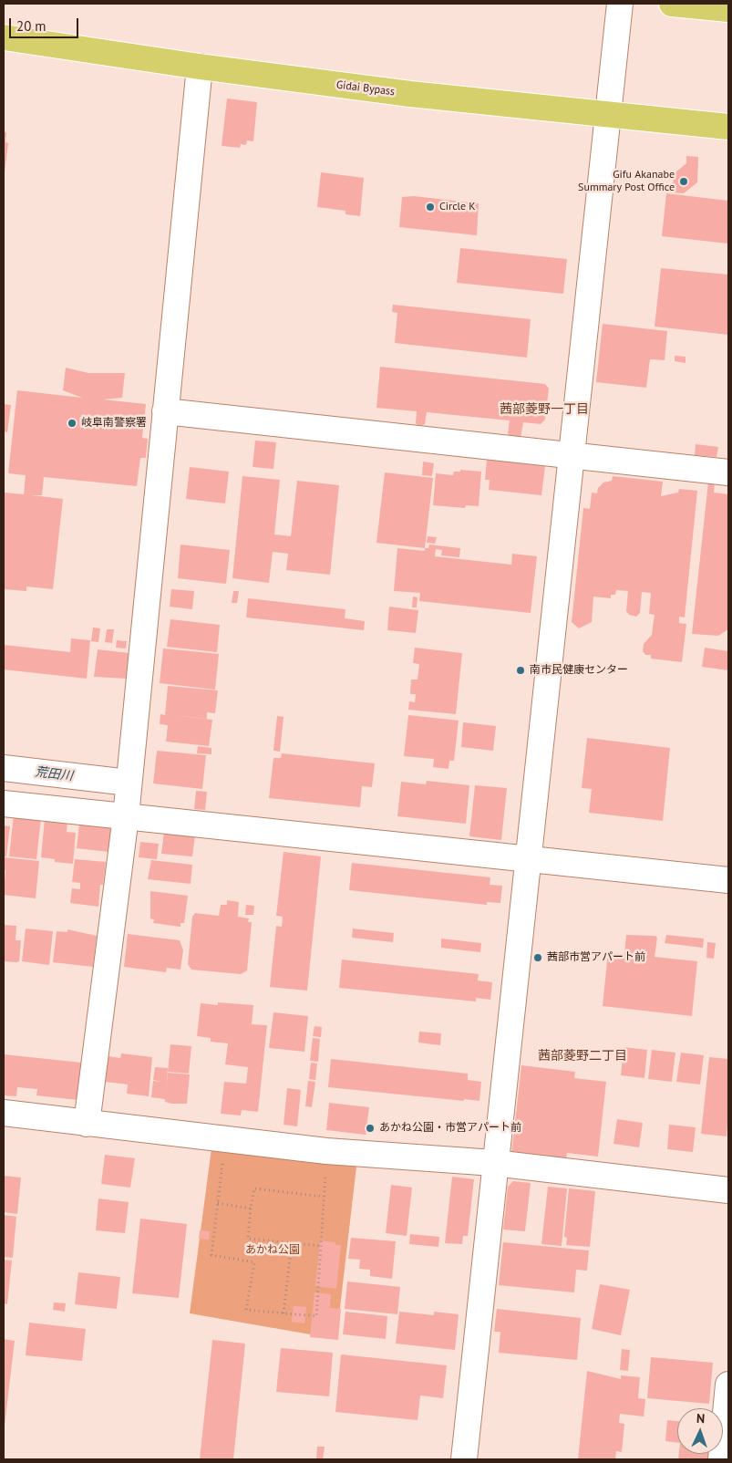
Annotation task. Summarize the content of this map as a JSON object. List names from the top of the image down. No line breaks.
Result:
{"streets":{"highway":["Gidai Bypass"]},"districts":["茜部菱野一丁目","茜部菱野二丁目"],"water":["荒田川"],"parks":["あかね公園"],"places":["Gifu Akanabe Summary Post Office","Circle K","岐阜南警察署","南市民健康センター","茜部市営アパート前","あかね公園・市営アパート前"],"scale_bar":"20 m","north":"top"}
